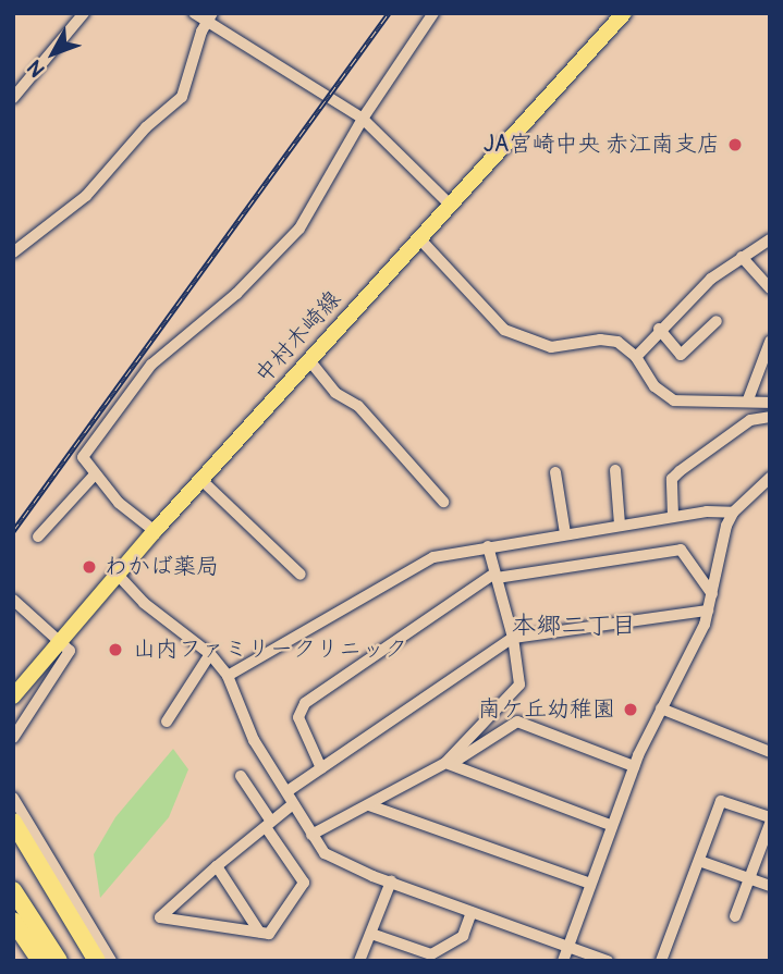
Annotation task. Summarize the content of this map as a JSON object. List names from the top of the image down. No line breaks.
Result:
{"streets":{"main road":["中村木崎線"]},"districts":["本郷二丁目"],"places":["JA宮崎中央 赤江南支店","わかば薬局","山内ファミリークリニック","南ケ丘幼稚園"],"north":"bottom left"}
